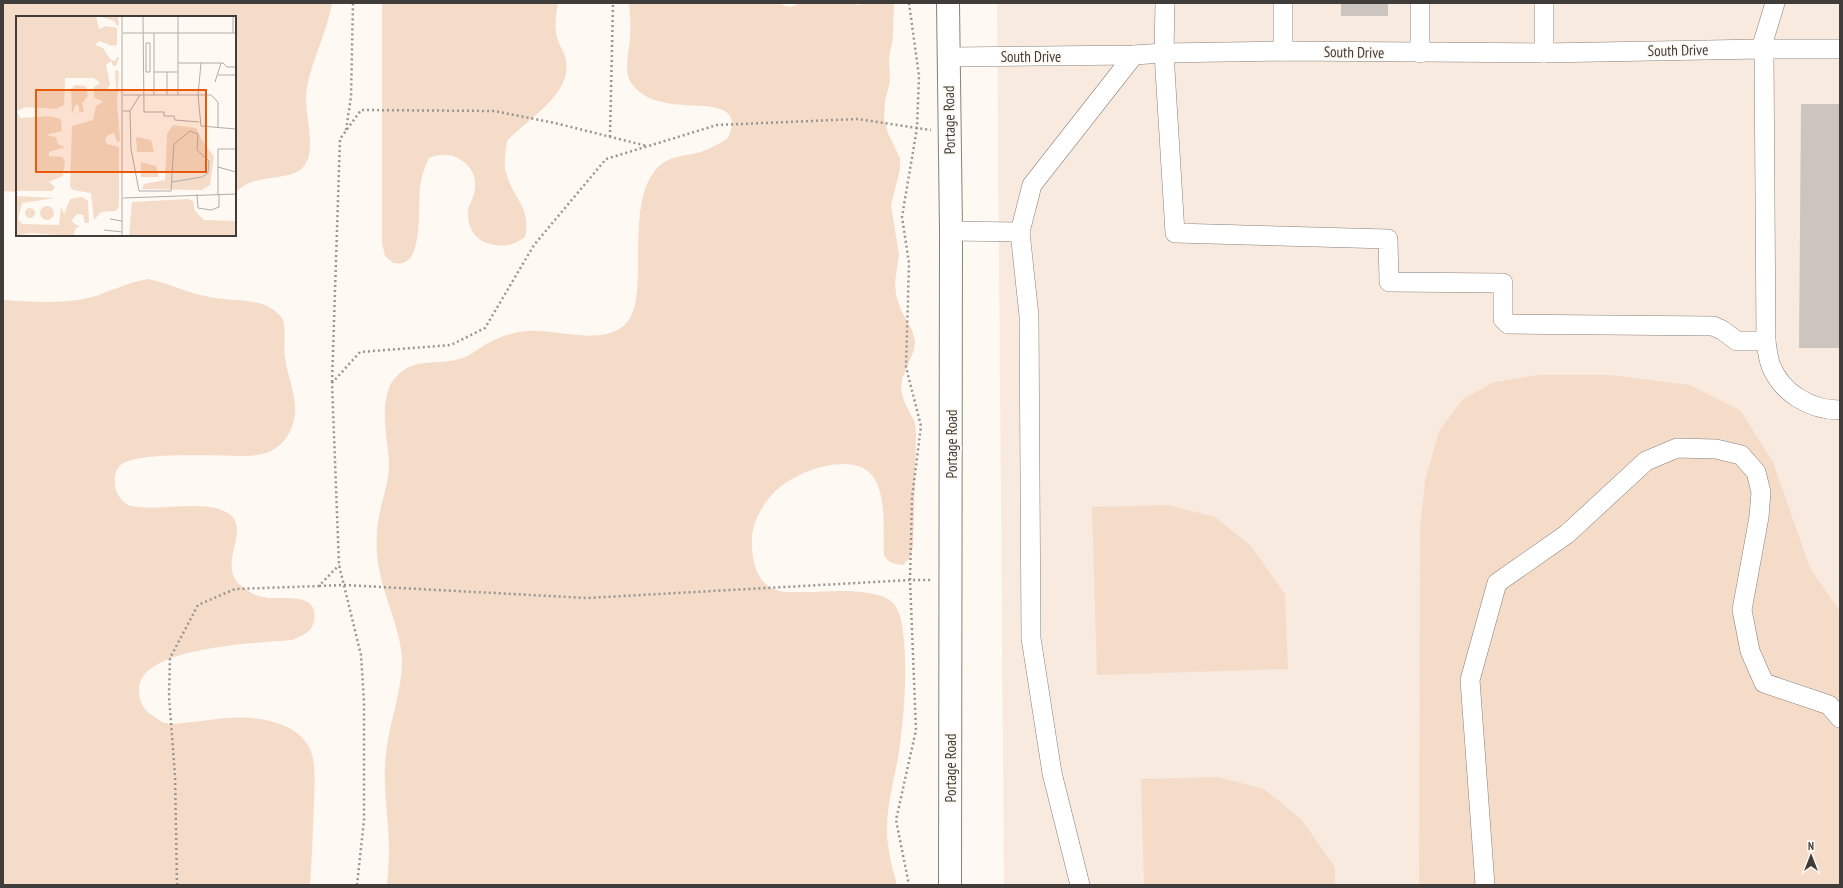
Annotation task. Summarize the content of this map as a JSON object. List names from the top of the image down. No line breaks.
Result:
{"streets":{"main road":["Portage Road"],"lane":["South Drive"]},"crossings":[["South Drive","Portage Road"]],"north":"top"}
